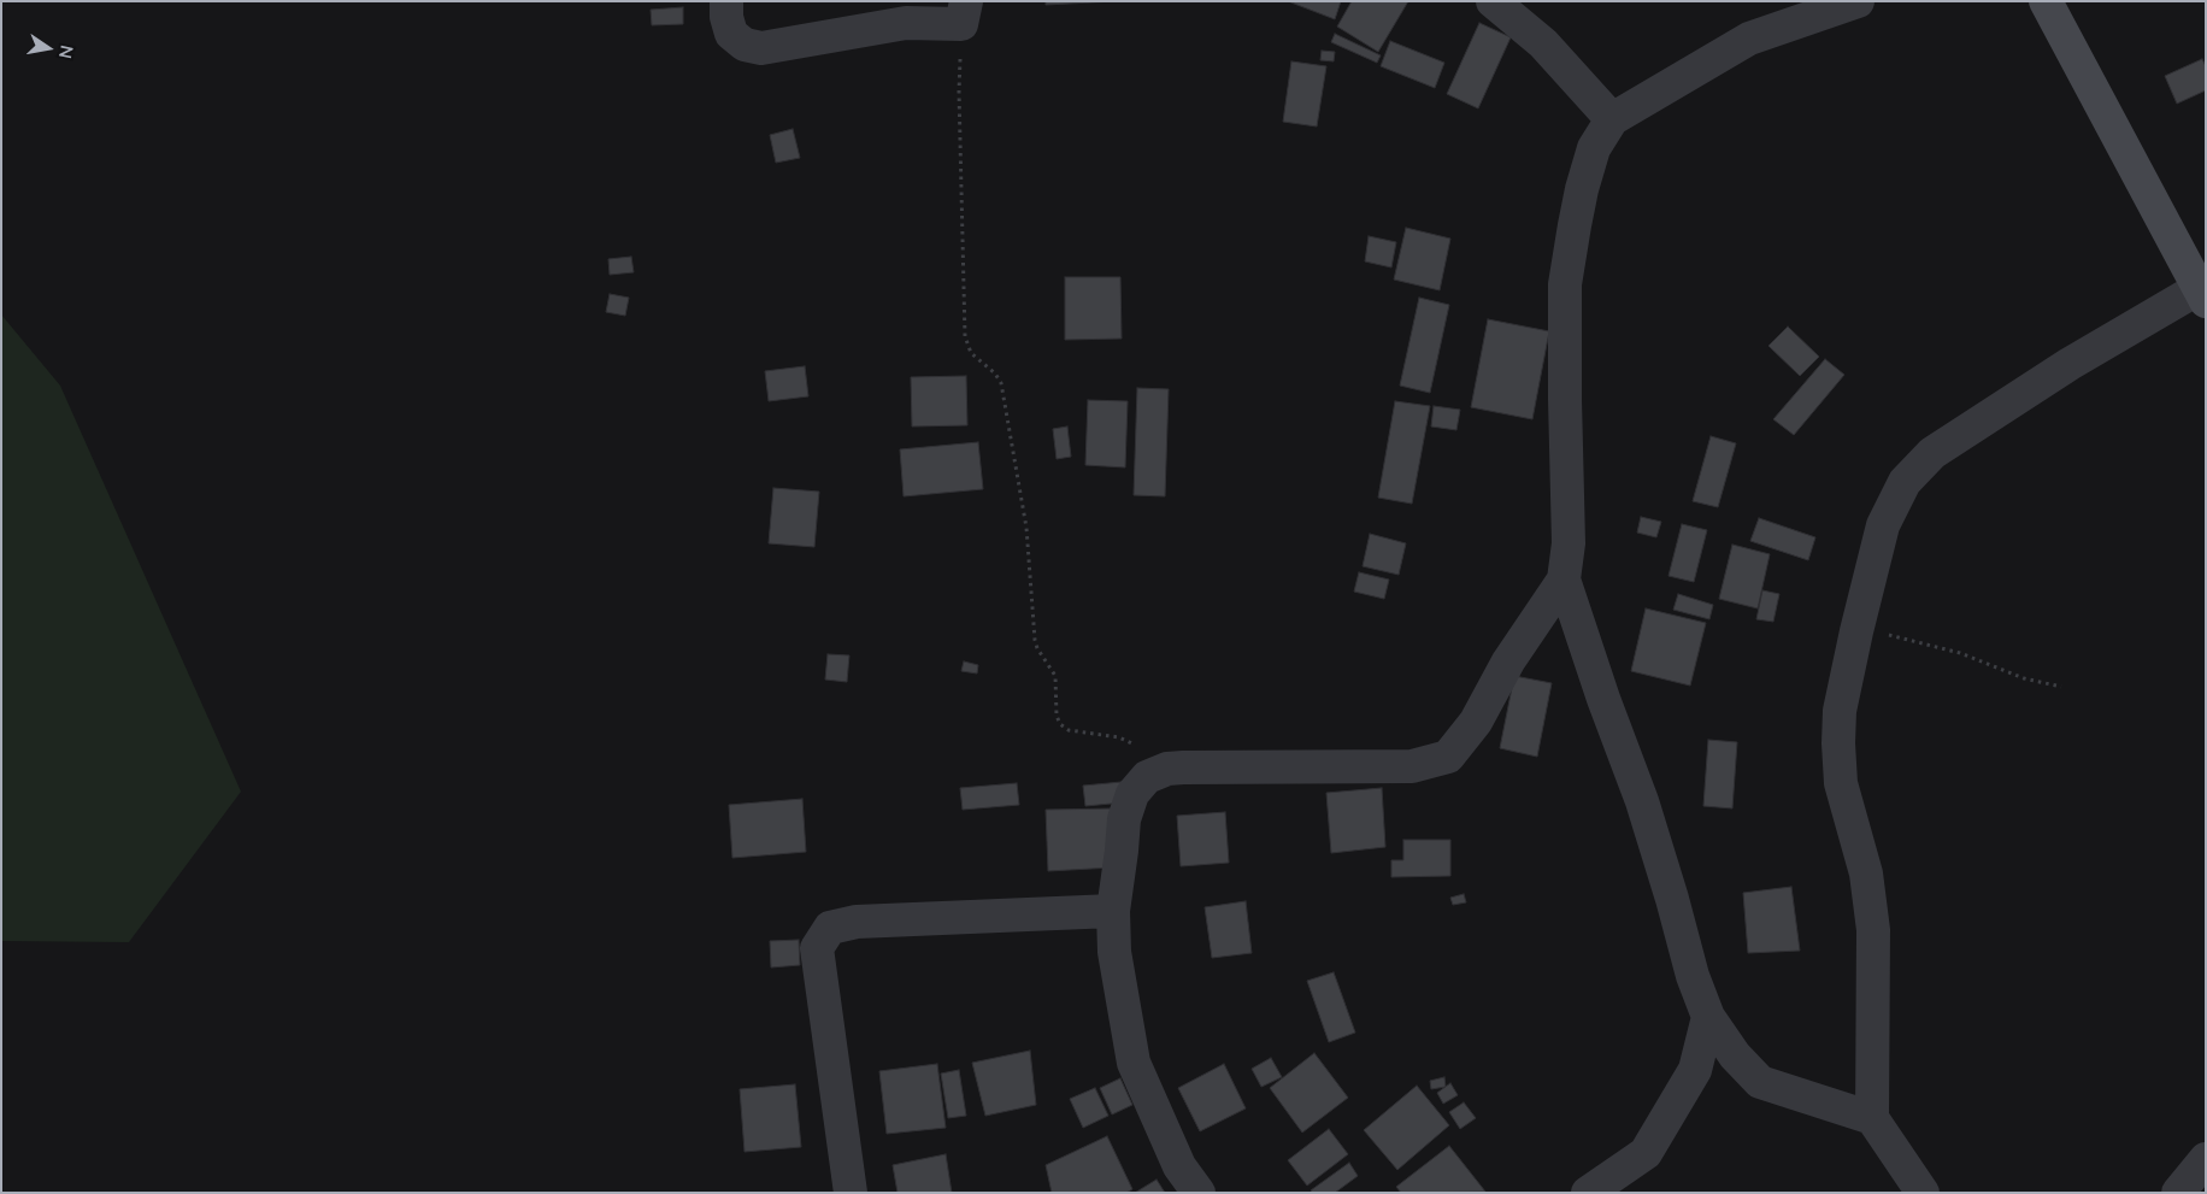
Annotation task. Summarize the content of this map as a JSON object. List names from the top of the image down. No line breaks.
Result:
{"north":"right"}
